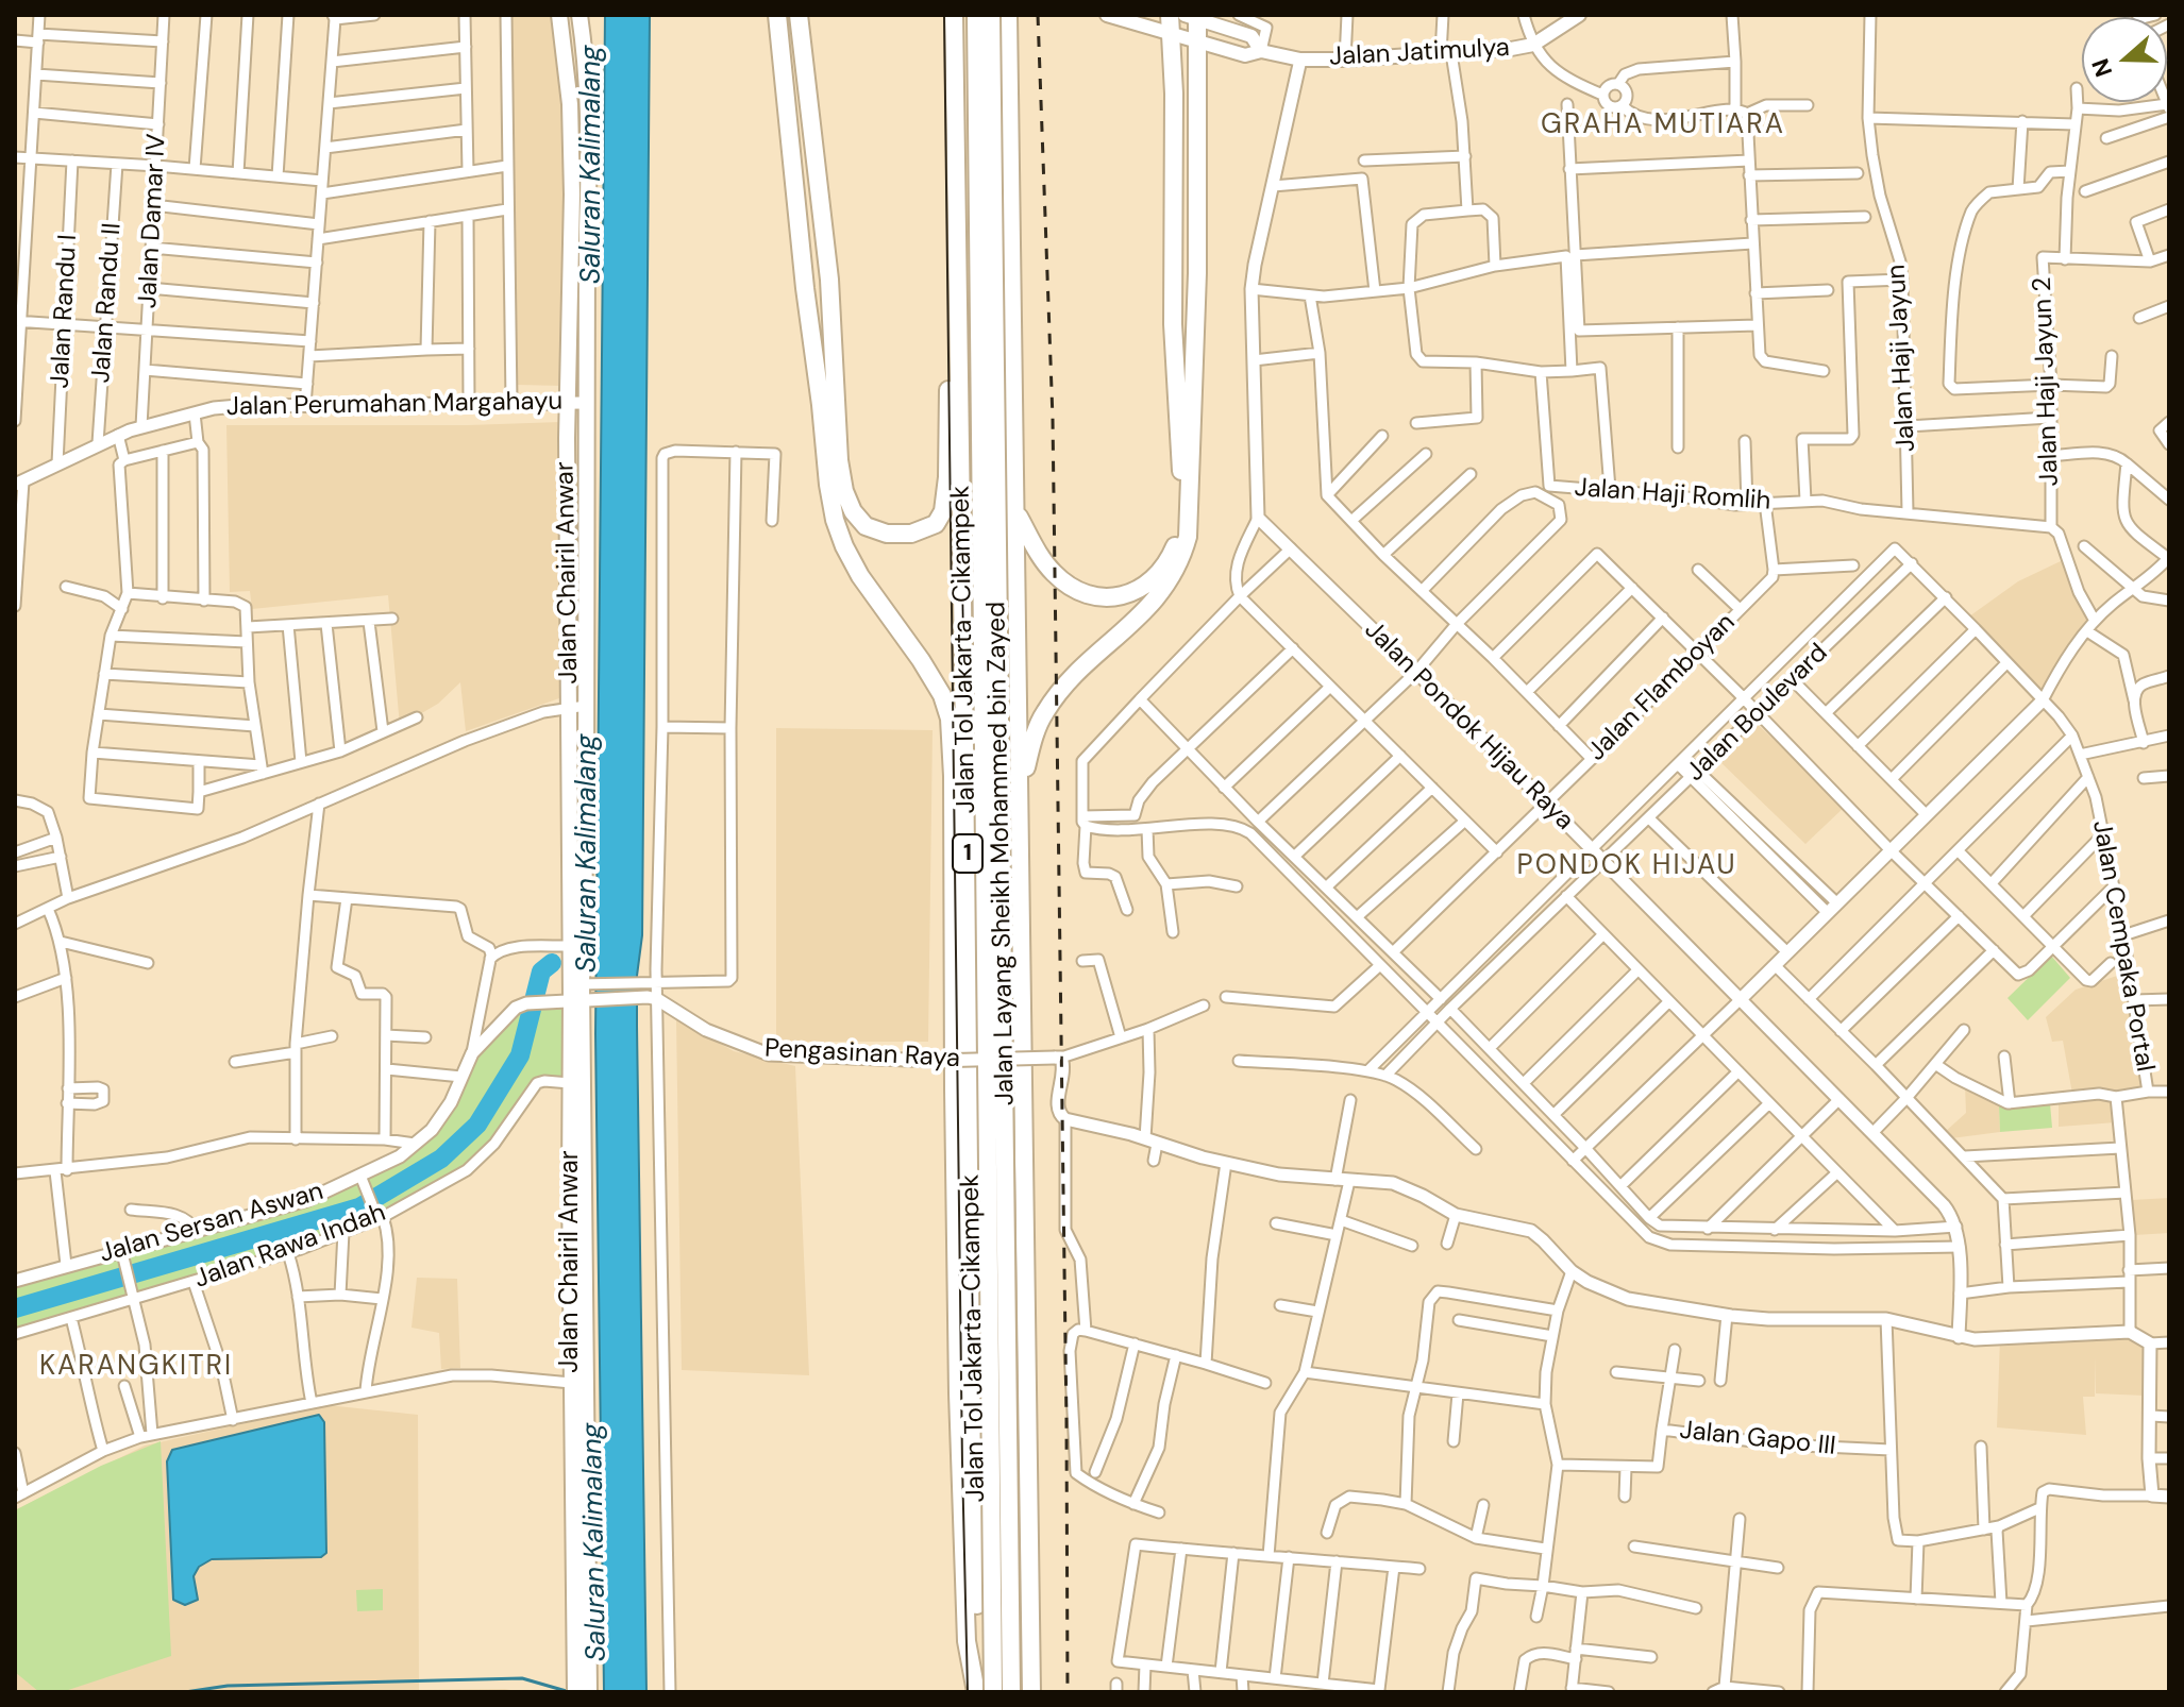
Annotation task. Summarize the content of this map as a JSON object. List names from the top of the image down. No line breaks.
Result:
{"streets":{"highway":["Jalan Tol Jakarta–Cikampek","1","Jalan Layang Sheikh Mohammed bin Zayed"],"main road":["Jalan Jatimulya","Jalan Chairil Anwar"],"street":["Jalan Damar IV","Jalan Randu II","Jalan Randu I","Jalan Haji Jayun","Jalan Haji Jayun 2","Jalan Perumahan Margahayu","Jalan Haji Romlih","Jalan Flamboyan","Jalan Boulevard","Jalan Pondok Hijau Raya","Jalan Cempaka Portal","Pengasinan Raya","Jalan Sersan Aswan","Jalan Rawa Indah","Jalan Gapo III"]},"crossings":[["Jalan Damar IV","Jalan Perumahan Margahayu"],["Jalan Randu II","Jalan Perumahan Margahayu"],["Jalan Randu I","Jalan Perumahan Margahayu"],["Jalan Haji Jayun","Jalan Haji Romlih"],["Jalan Perumahan Margahayu","Jalan Chairil Anwar"],["Jalan Chairil Anwar","Jalan Sersan Aswan"],["Jalan Chairil Anwar","Jalan Rawa Indah"],["Jalan Flamboyan","Jalan Pondok Hijau Raya"],["Jalan Boulevard","Jalan Pondok Hijau Raya"],["Jalan Boulevard","Jalan Cempaka Portal"]],"districts":["GRAHA MUTIARA","PONDOK HIJAU","KARANGKITRI"],"water":["Saluran Kalimalang"],"north":"left"}
